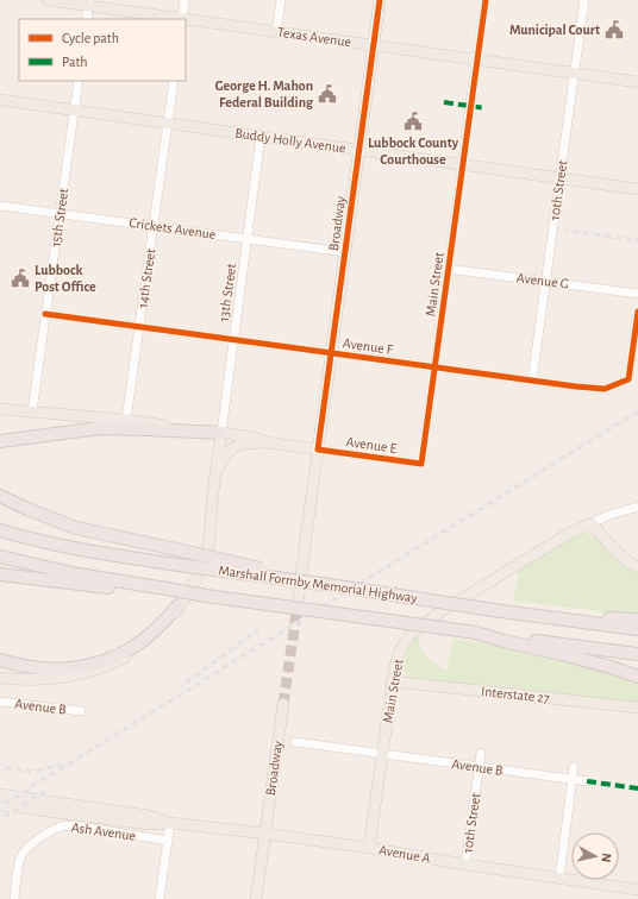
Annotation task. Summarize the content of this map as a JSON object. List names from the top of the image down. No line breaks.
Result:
{"streets":{"highway":["Marshall Formby Memorial Highway"],"main road":["Texas Avenue","Buddy Holly Avenue","Broadway","Main Street","13th Street","Avenue E","Interstate 27","Avenue A"],"street":["10th Street","15th Street","Crickets Avenue","14th Street","Avenue G","Avenue F","Avenue B","Ash Avenue"]},"crossings":[["Texas Avenue","10th Street"],["Texas Avenue","Broadway"],["Texas Avenue","Main Street"],["Buddy Holly Avenue","10th Street"],["Buddy Holly Avenue","15th Street"],["Buddy Holly Avenue","Broadway"],["Buddy Holly Avenue","14th Street"],["Buddy Holly Avenue","Main Street"],["Buddy Holly Avenue","13th Street"],["10th Street","Avenue G"],["10th Street","Avenue F"],["10th Street","Avenue B"],["10th Street","Avenue A"],["15th Street","Crickets Avenue"],["15th Street","Avenue F"],["15th Street","Avenue E"],["Broadway","Crickets Avenue"],["Broadway","Avenue F"],["Broadway","Avenue E"],["Broadway","Avenue A"],["Crickets Avenue","14th Street"],["Crickets Avenue","13th Street"],["14th Street","Avenue F"],["14th Street","Avenue E"],["Avenue G","Main Street"],["Main Street","Avenue F"],["Main Street","Avenue E"],["Main Street","Interstate 27"],["Main Street","Avenue B"],["Main Street","Avenue A"],["13th Street","Avenue F"],["13th Street","Avenue E"]],"places":{"public building":["Municipal Court","George H. Mahon Federal Building","Lubbock County Courthouse","Lubbock Post Office"]},"legend":["Cycle path","Path"],"north":"right"}
